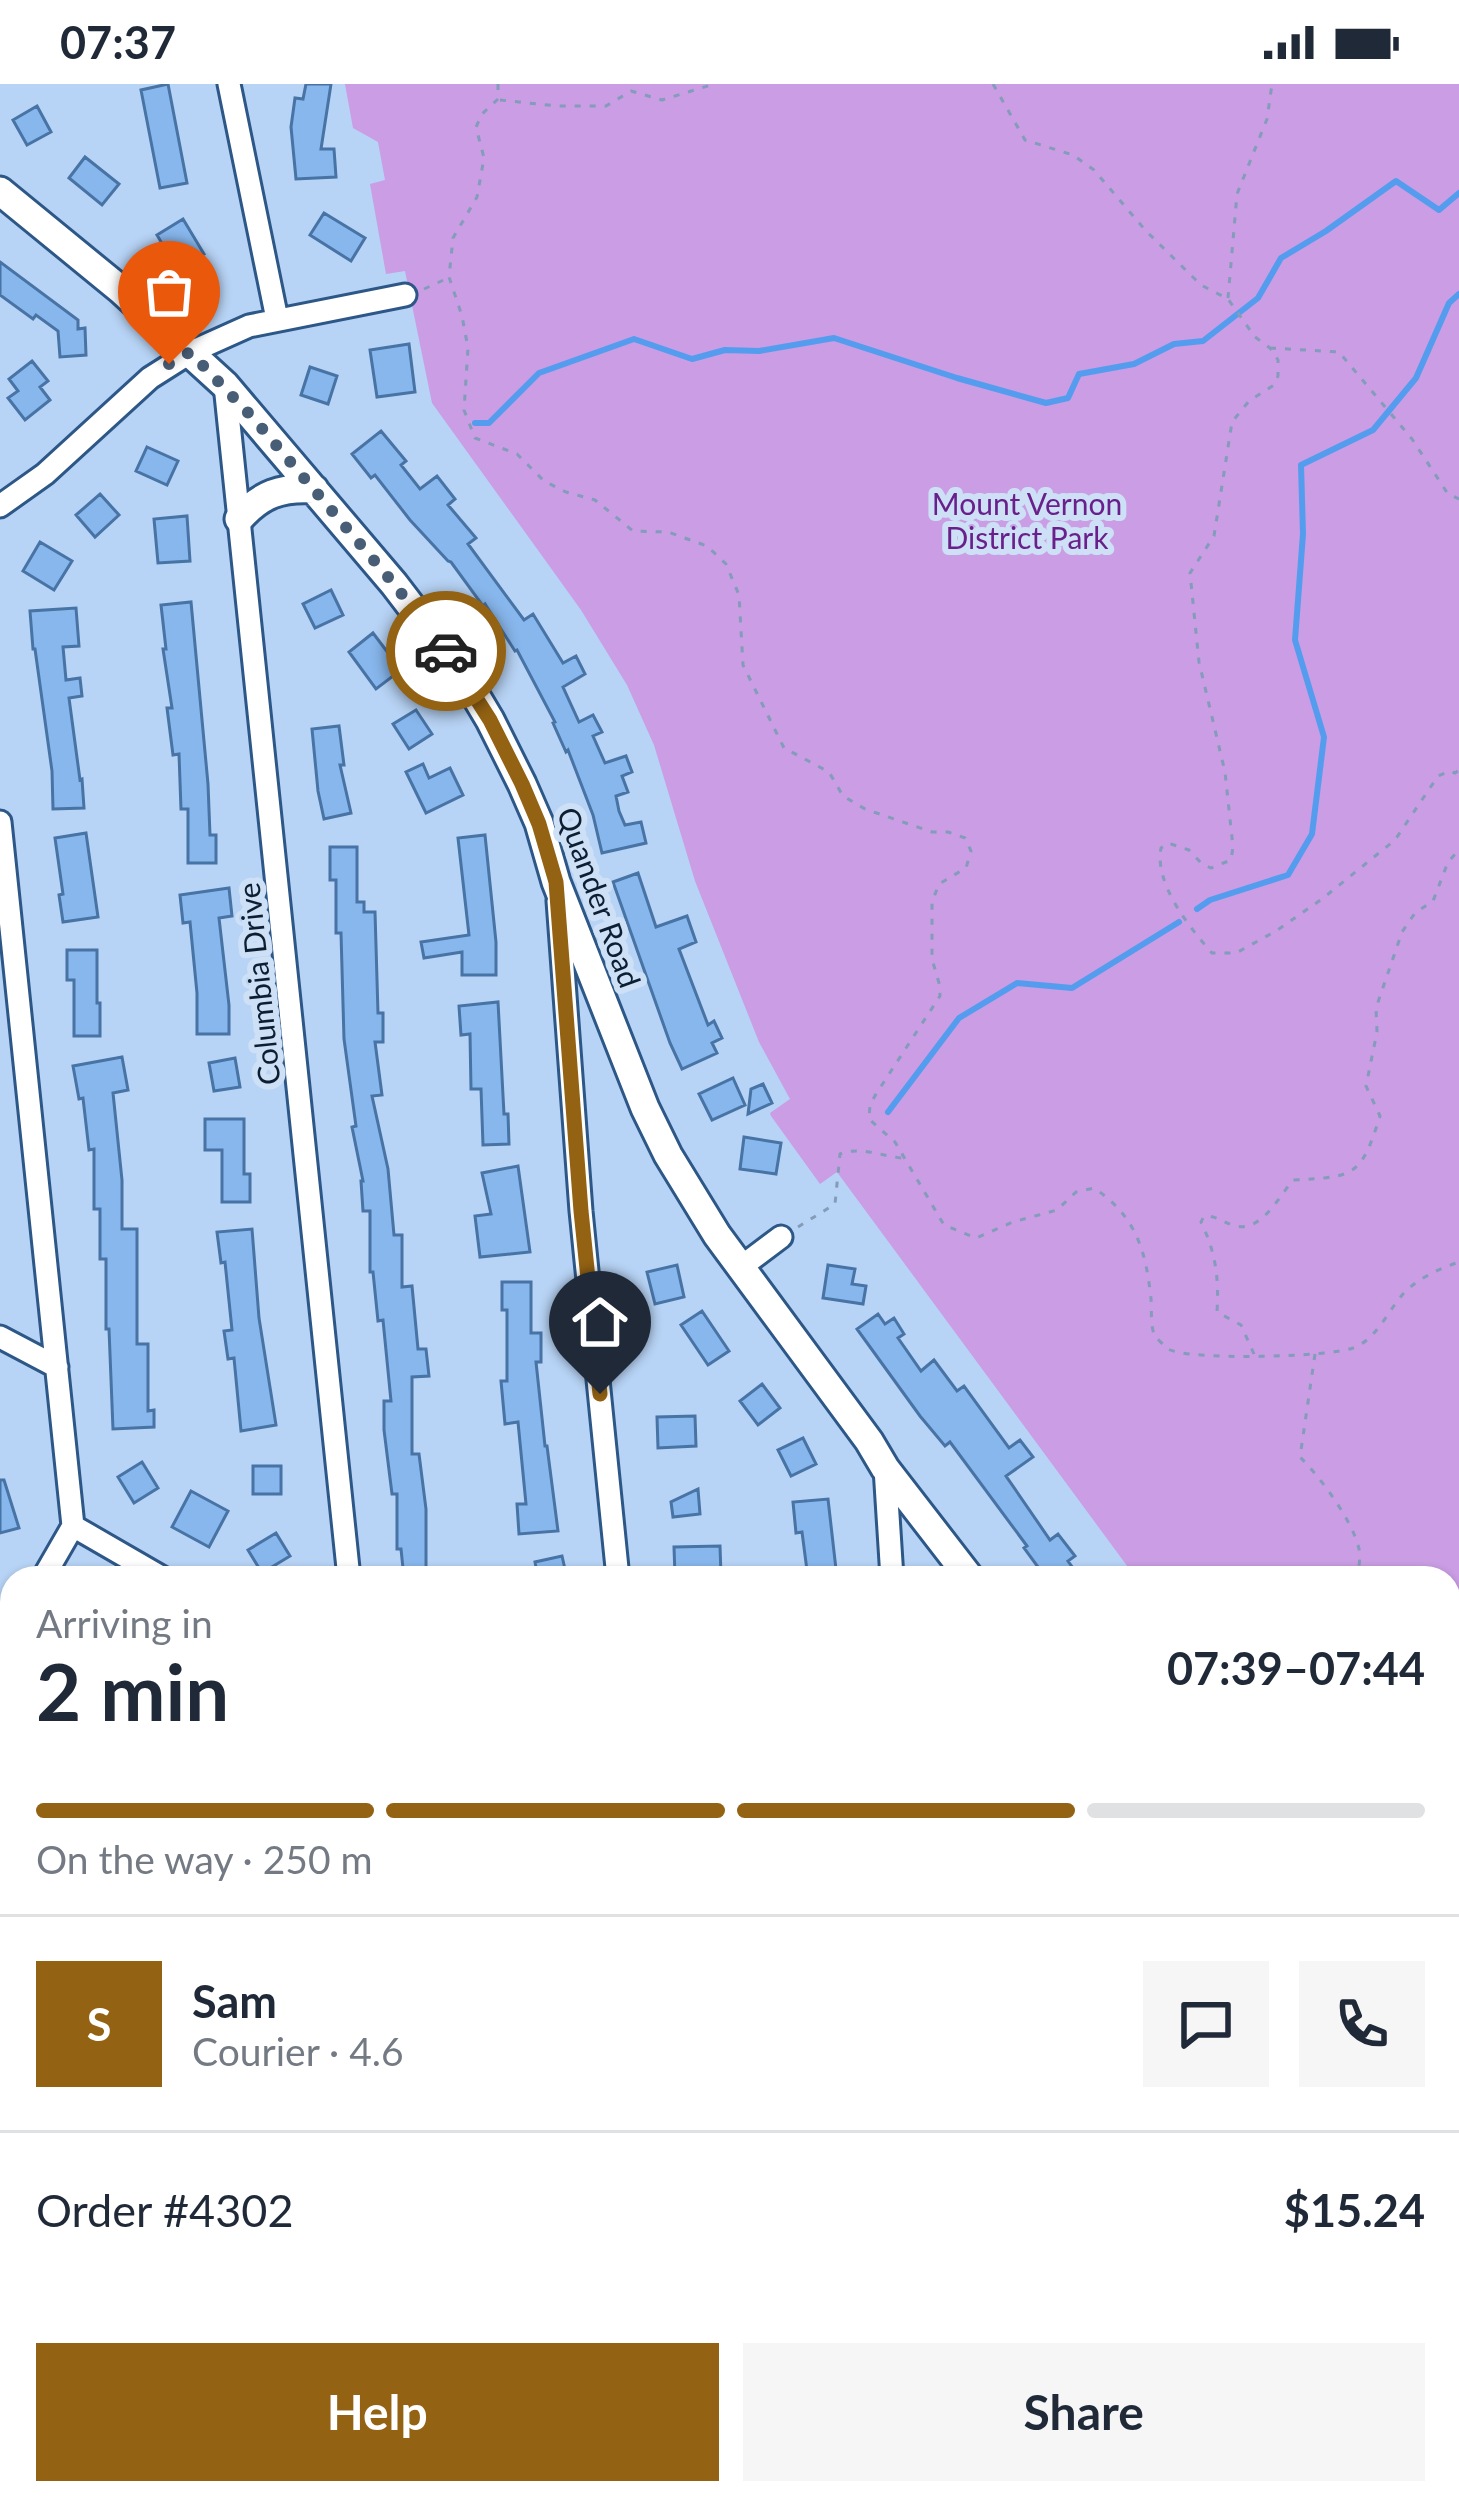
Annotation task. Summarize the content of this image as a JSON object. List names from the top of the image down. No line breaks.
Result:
{"streets":{"street":["Quander Road","Columbia Drive"]},"crossings":[["Quander Road","Columbia Drive"]],"parks":["Mount Vernon District Park"],"page":{"status":"07:37","heading":["2 min","Arriving in","07:39–07:44"],"panel":["Sam","Courier · 4.6","Order #4302","$15.24"],"bar":"On the way · 250 m","round":"S","buttons":["Help","Share"]}}
